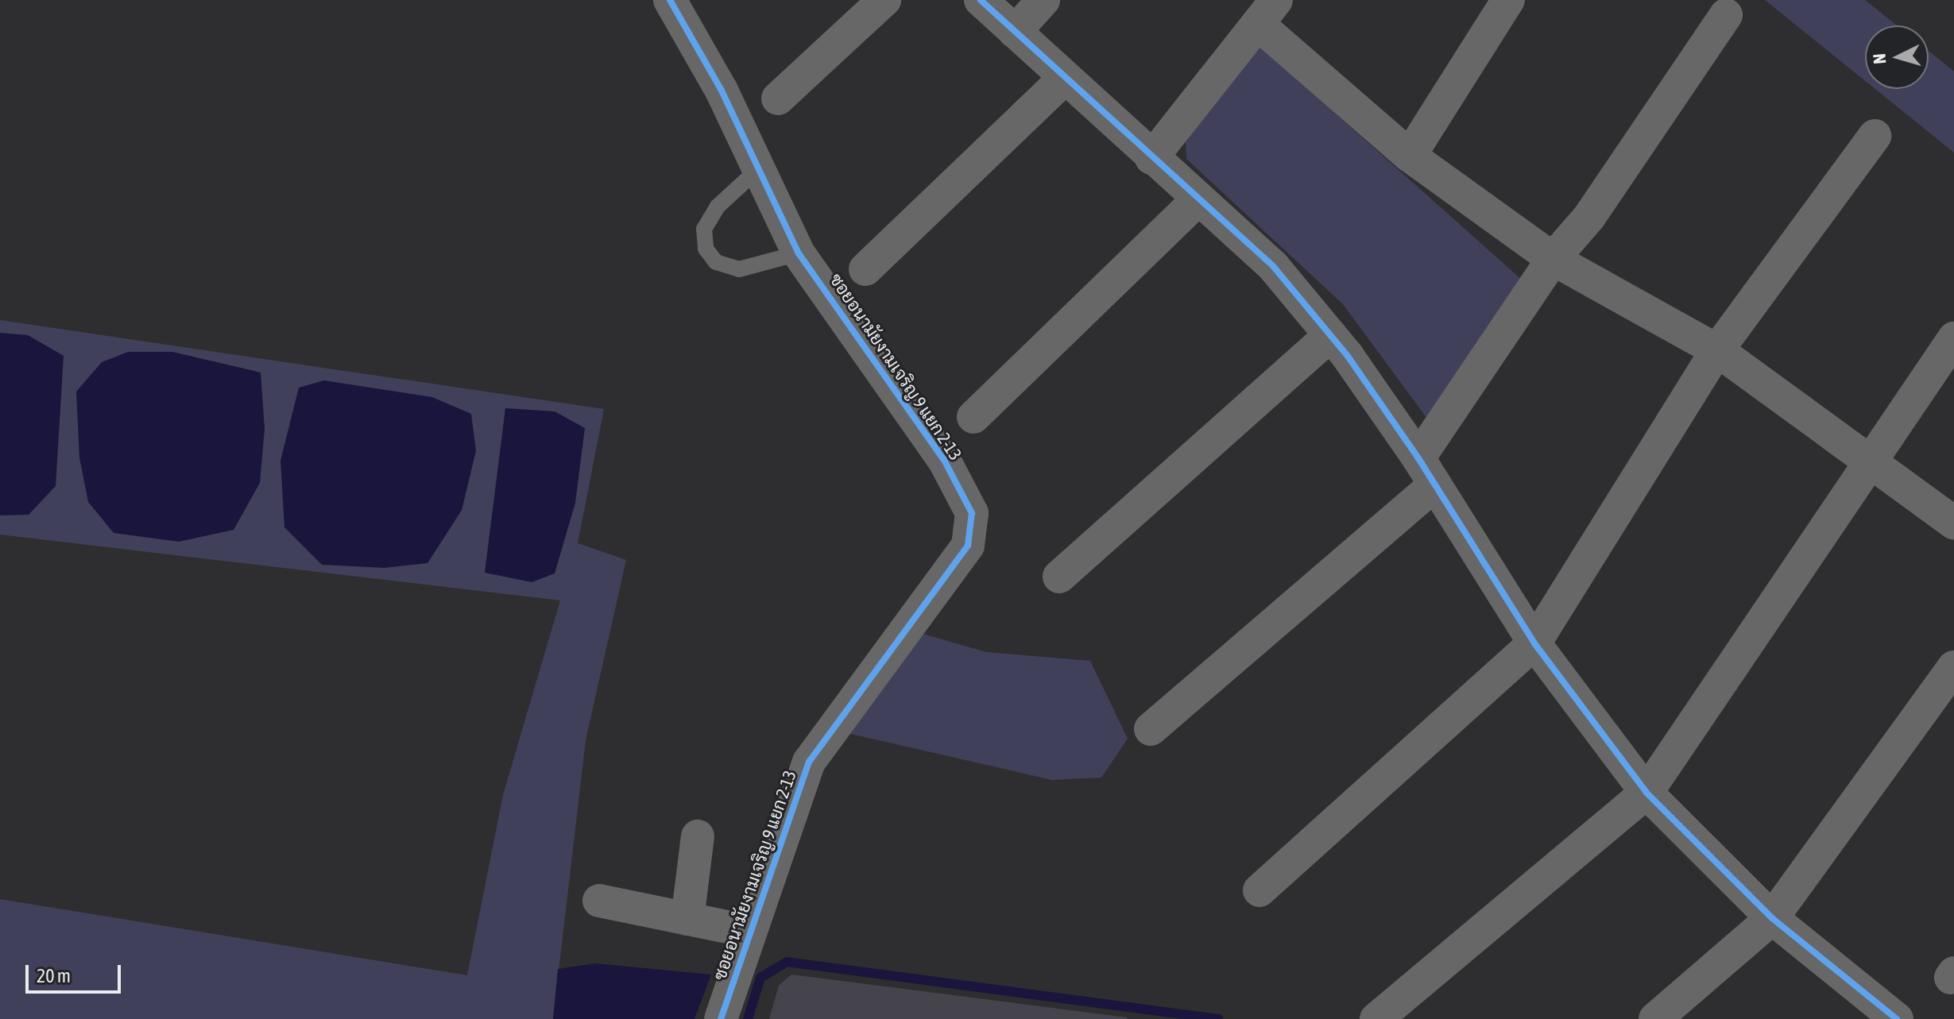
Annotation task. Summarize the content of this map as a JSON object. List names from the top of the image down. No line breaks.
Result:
{"streets":{"street":["ซอยอนามัยงามเจริญ 9 แยก 2-13"]},"scale_bar":"20 m","north":"left"}
